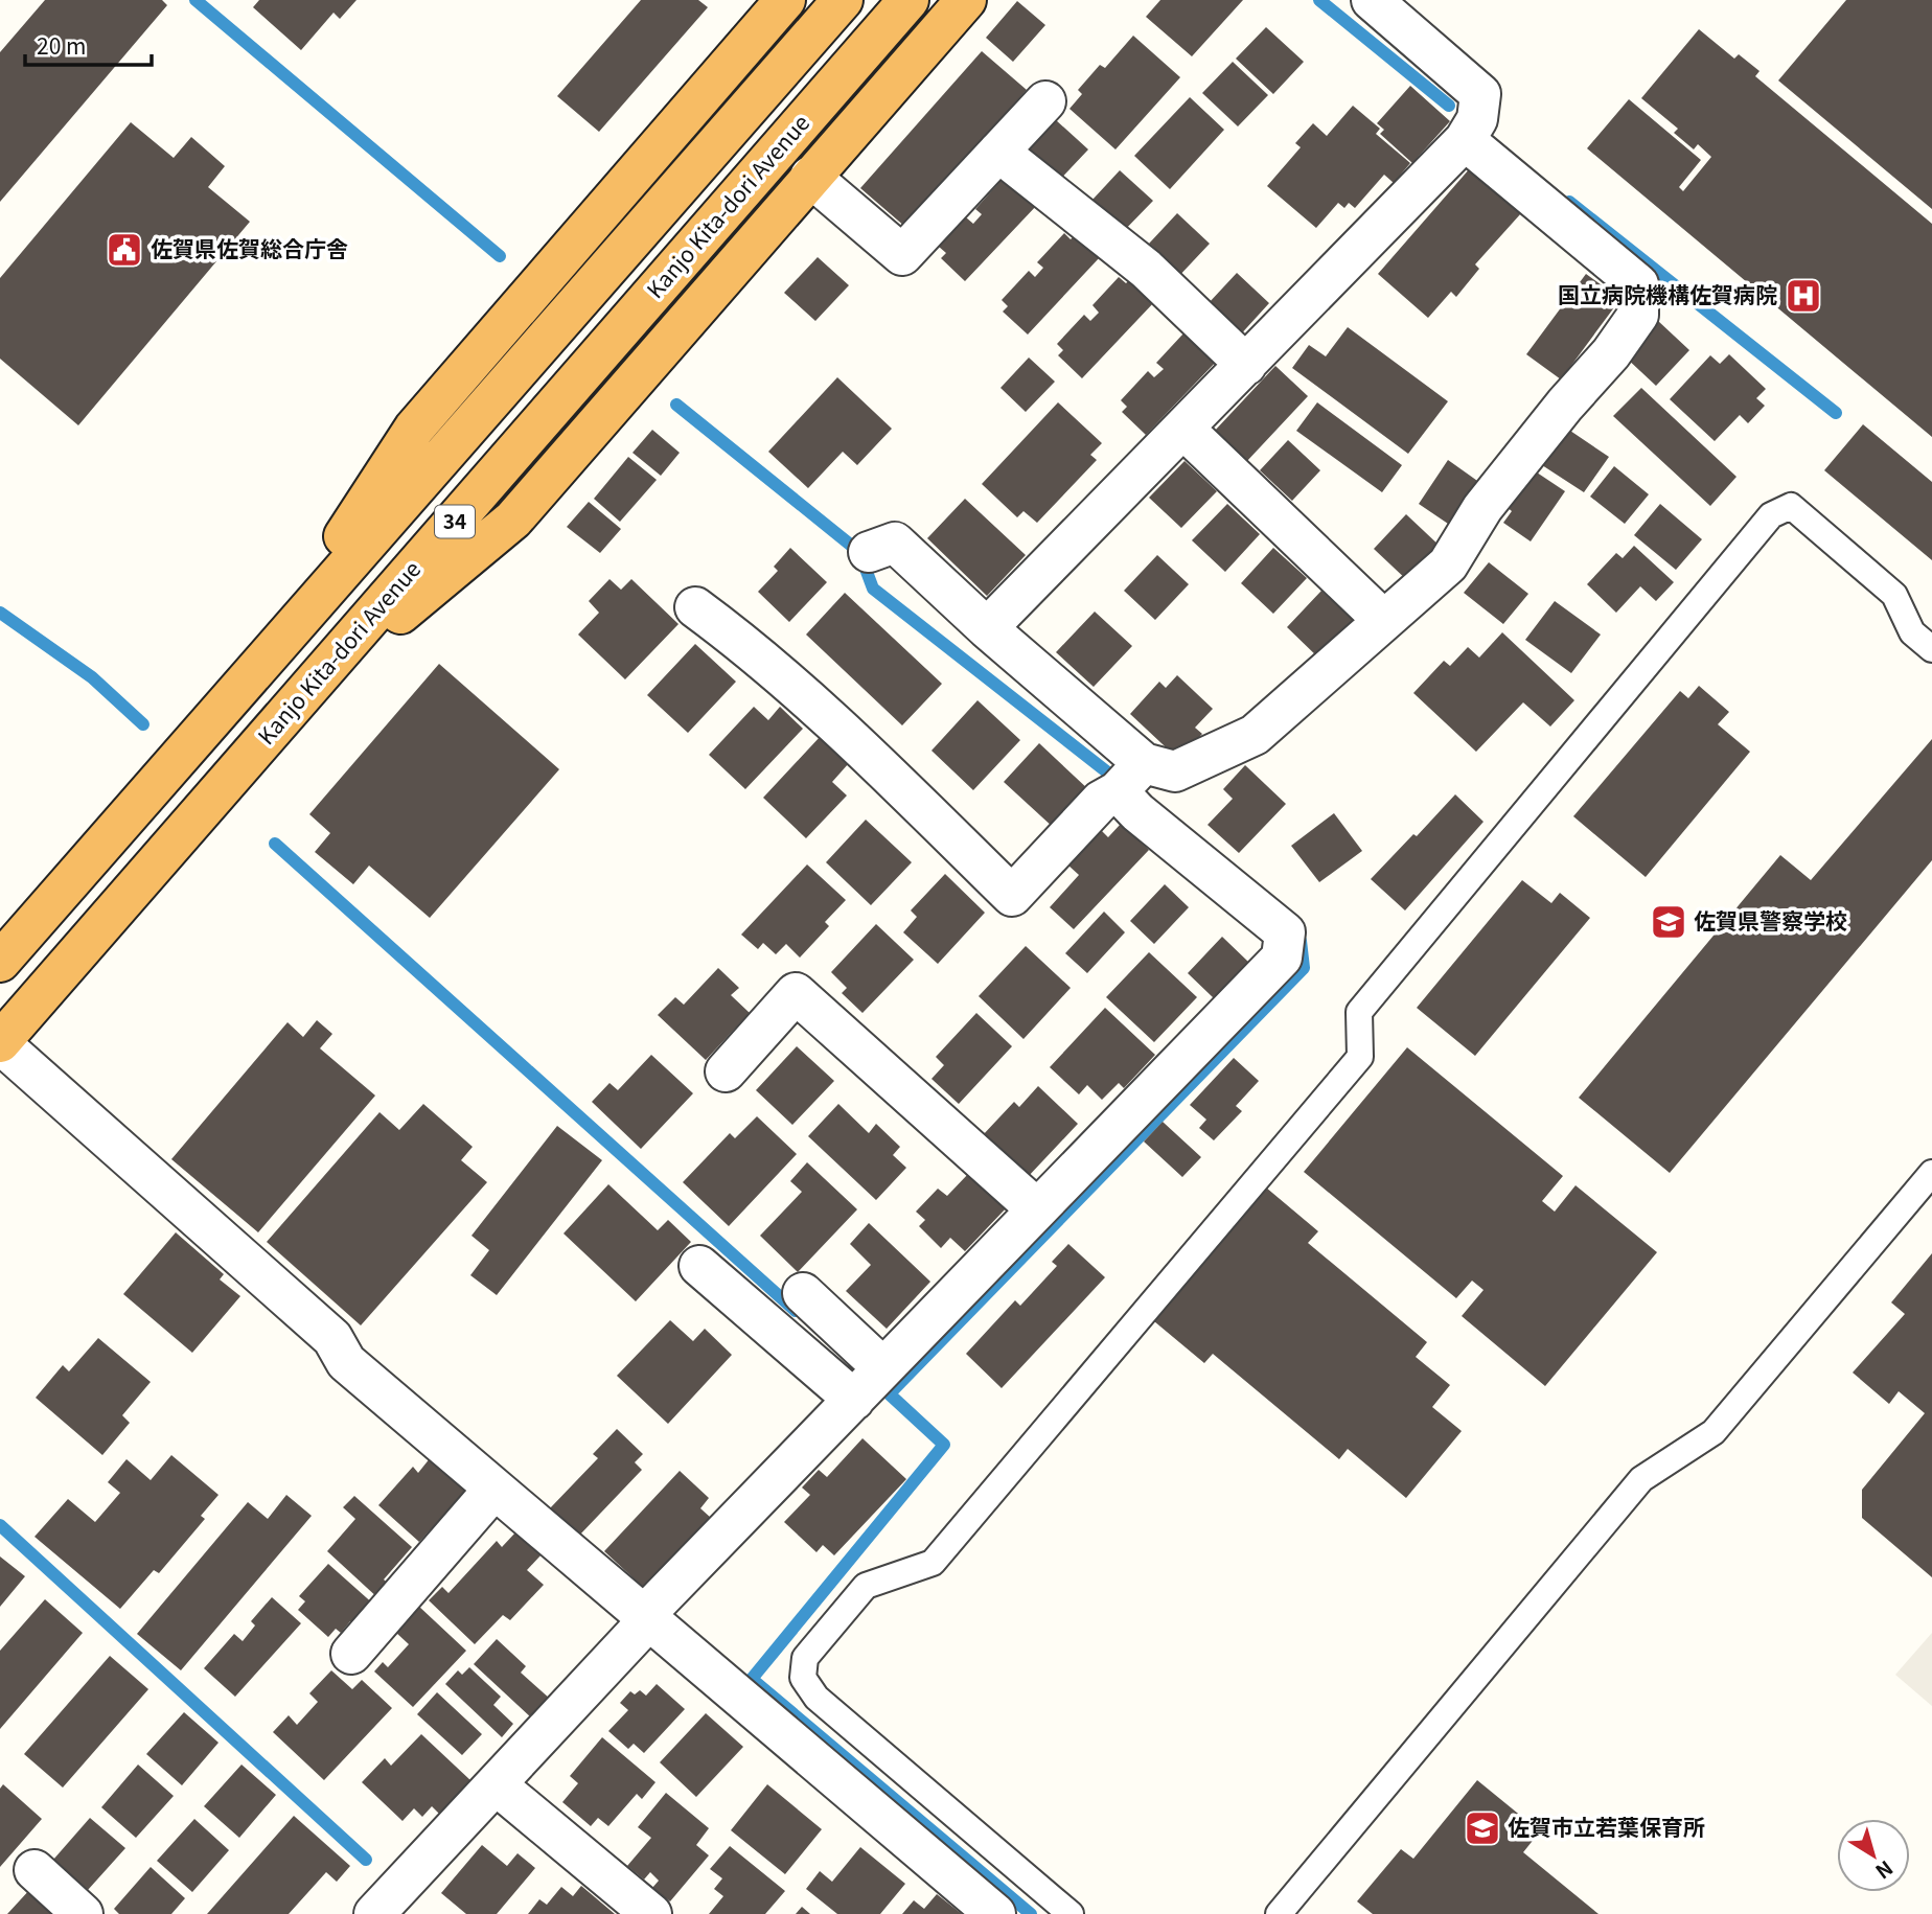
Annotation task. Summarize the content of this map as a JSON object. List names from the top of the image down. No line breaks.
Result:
{"streets":{"highway":["Kanjo Kita-dori Avenue","34"]},"places":{"public building":["佐賀県佐賀総合庁舎"],"hospital":["国立病院機構佐賀病院"],"school or university":["佐賀県警察学校","佐賀市立若葉保育所"]},"scale_bar":"20 m","north":"bottom right"}
